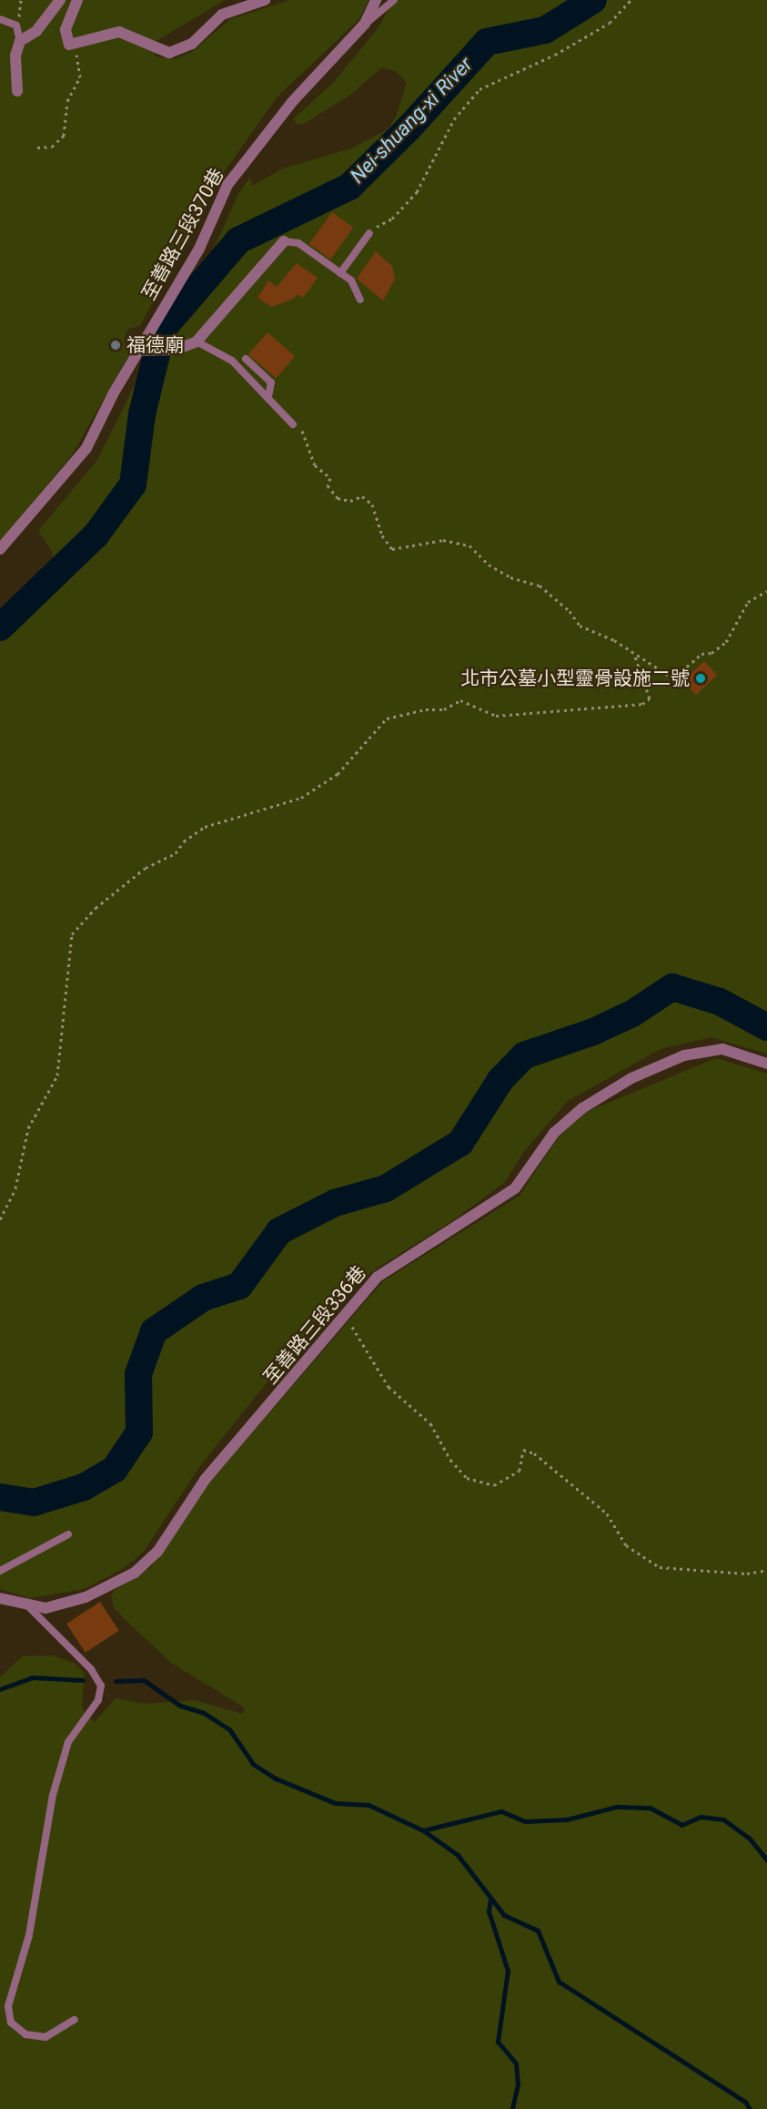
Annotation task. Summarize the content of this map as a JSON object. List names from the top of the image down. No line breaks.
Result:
{"streets":{"street":["至善路三段370巷","至善路三段336巷"]},"water":["Nei-shuang-xi River"],"places":["福德廟","北市公墓小型靈骨設施二號"]}
